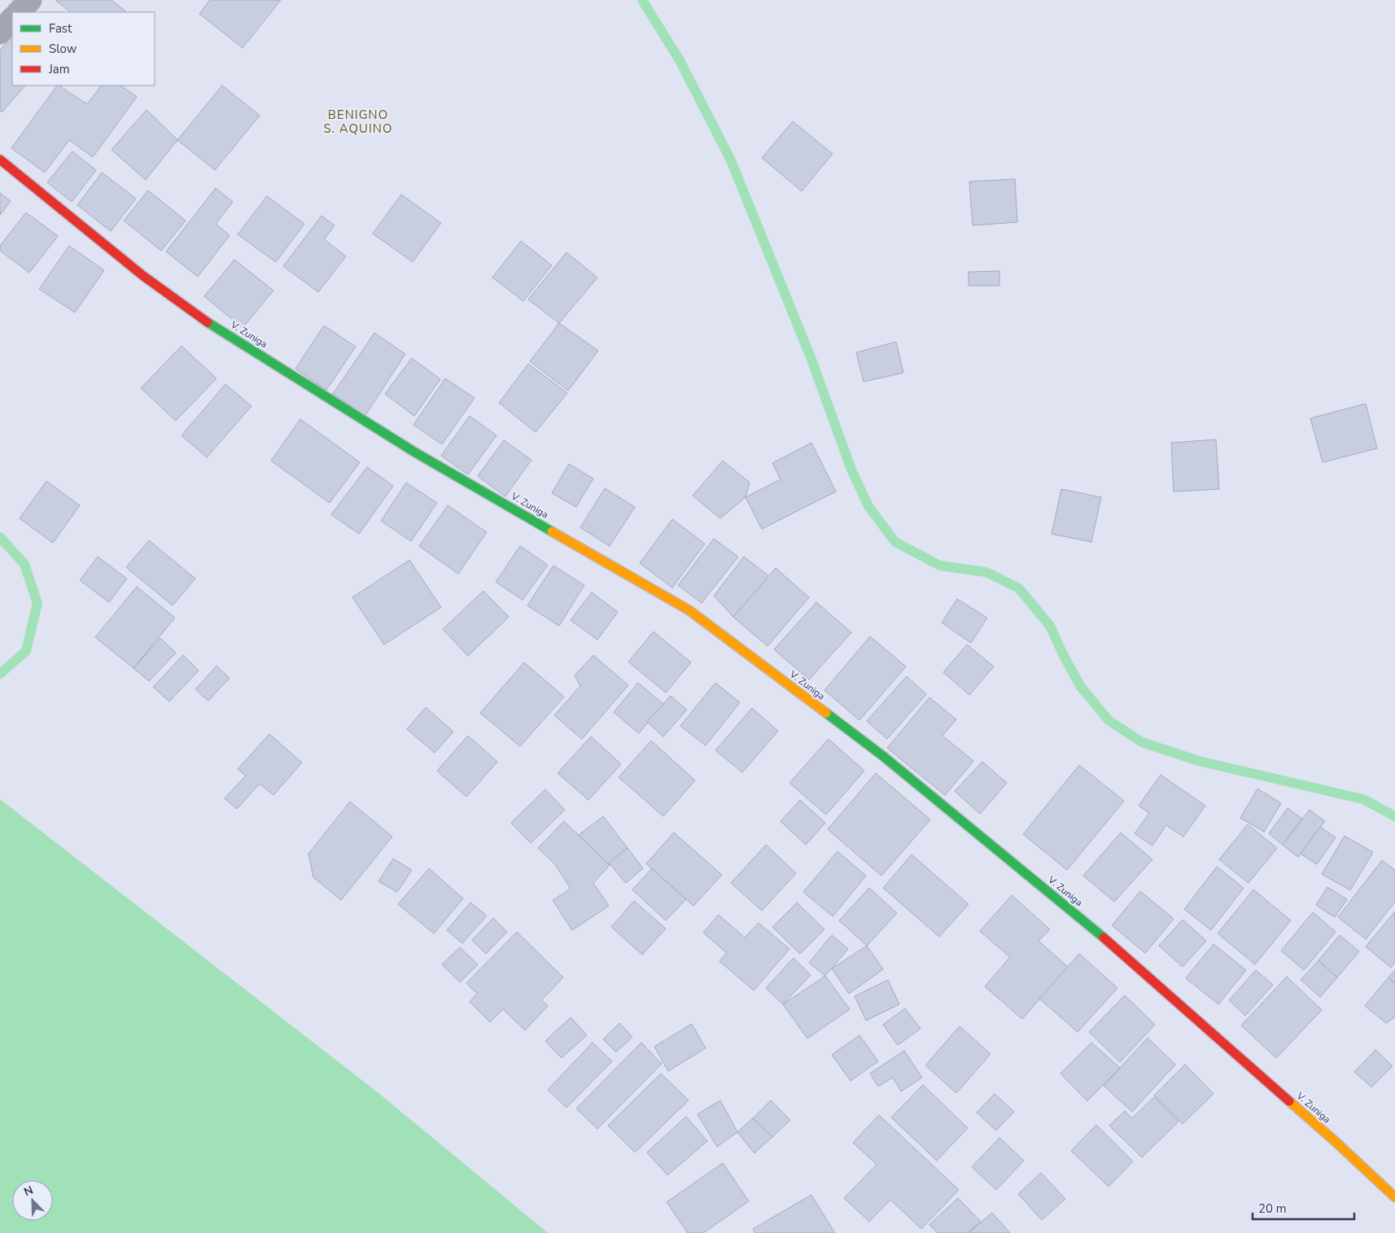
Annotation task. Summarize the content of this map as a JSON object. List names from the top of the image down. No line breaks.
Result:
{"streets":{"street":["V. Zuniga"]},"districts":["BENIGNO S. AQUINO"],"legend":["Fast","Slow","Jam"],"scale_bar":"20 m","north":"top left"}
